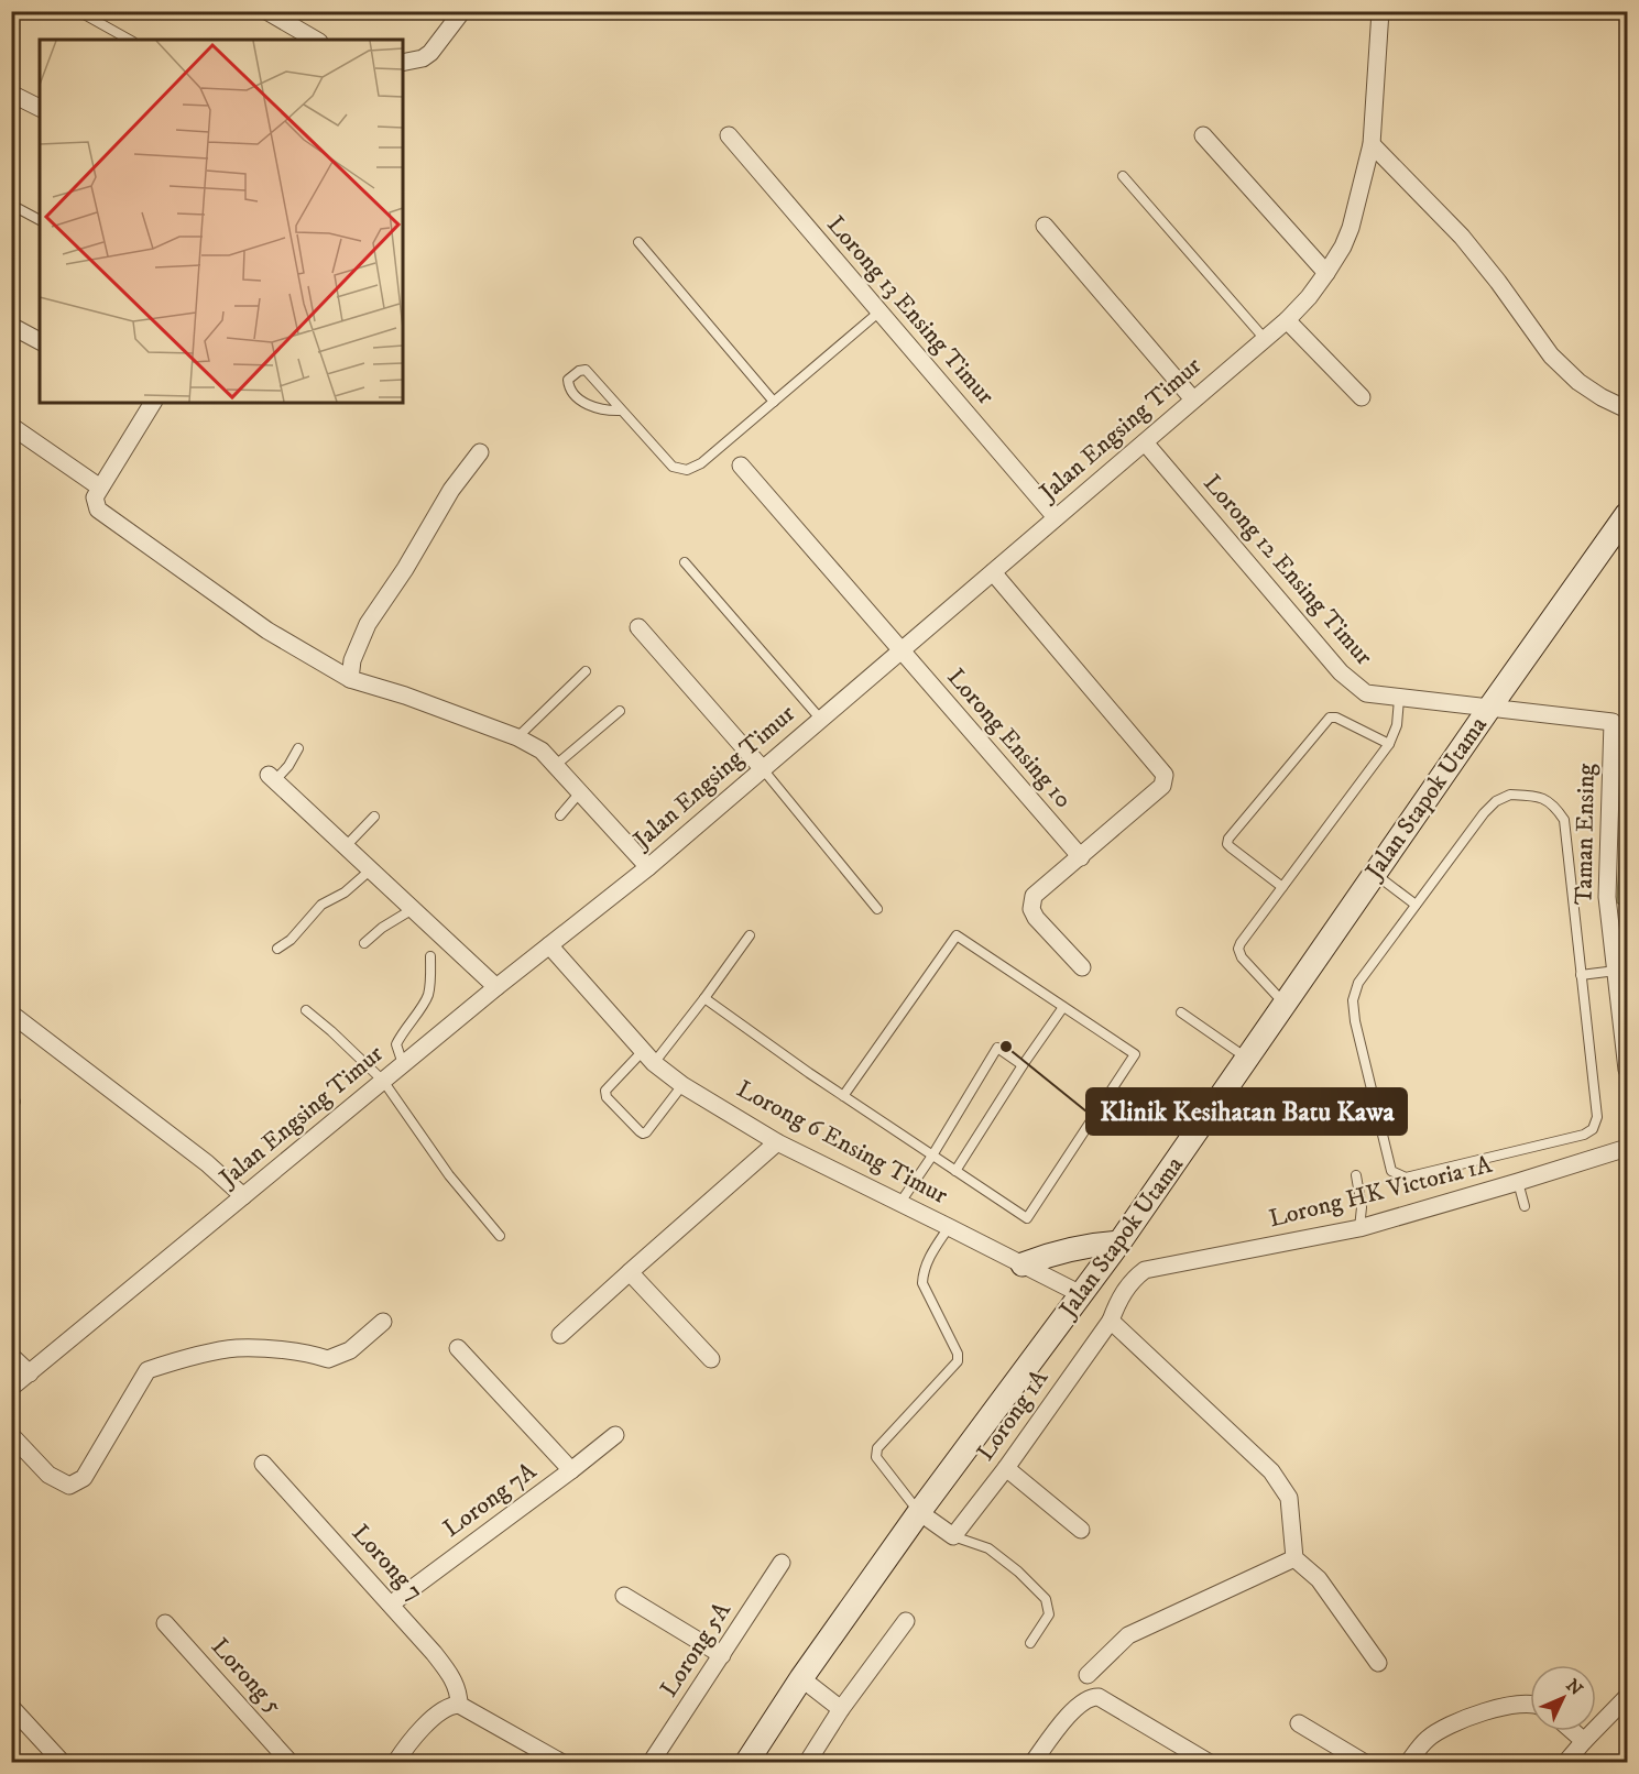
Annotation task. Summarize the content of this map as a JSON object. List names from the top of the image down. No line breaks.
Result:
{"streets":{"main road":["Jalan Stapok Utama"],"street":["Lorong 13 Ensing Timur","Jalan Engsing Timur","Lorong 12 Ensing Timur","Lorong Ensing 10","Taman Ensing","Lorong 6 Ensing Timur","Lorong HK Victoria 1A","Lorong 1A","Lorong 7A","Lorong 7","Lorong 5A","Lorong 5"]},"crossings":[["Lorong 13 Ensing Timur","Jalan Engsing Timur"],["Jalan Engsing Timur","Lorong 12 Ensing Timur"],["Jalan Engsing Timur","Lorong Ensing 10"],["Jalan Engsing Timur","Lorong 6 Ensing Timur"],["Lorong 12 Ensing Timur","Jalan Stapok Utama"],["Lorong 12 Ensing Timur","Taman Ensing"],["Jalan Stapok Utama","Taman Ensing"],["Jalan Stapok Utama","Lorong 6 Ensing Timur"],["Lorong HK Victoria 1A","Lorong 1A"],["Lorong 7A","Lorong 7"]],"places":["Klinik Kesihatan Batu Kawa"],"north":"top right"}
